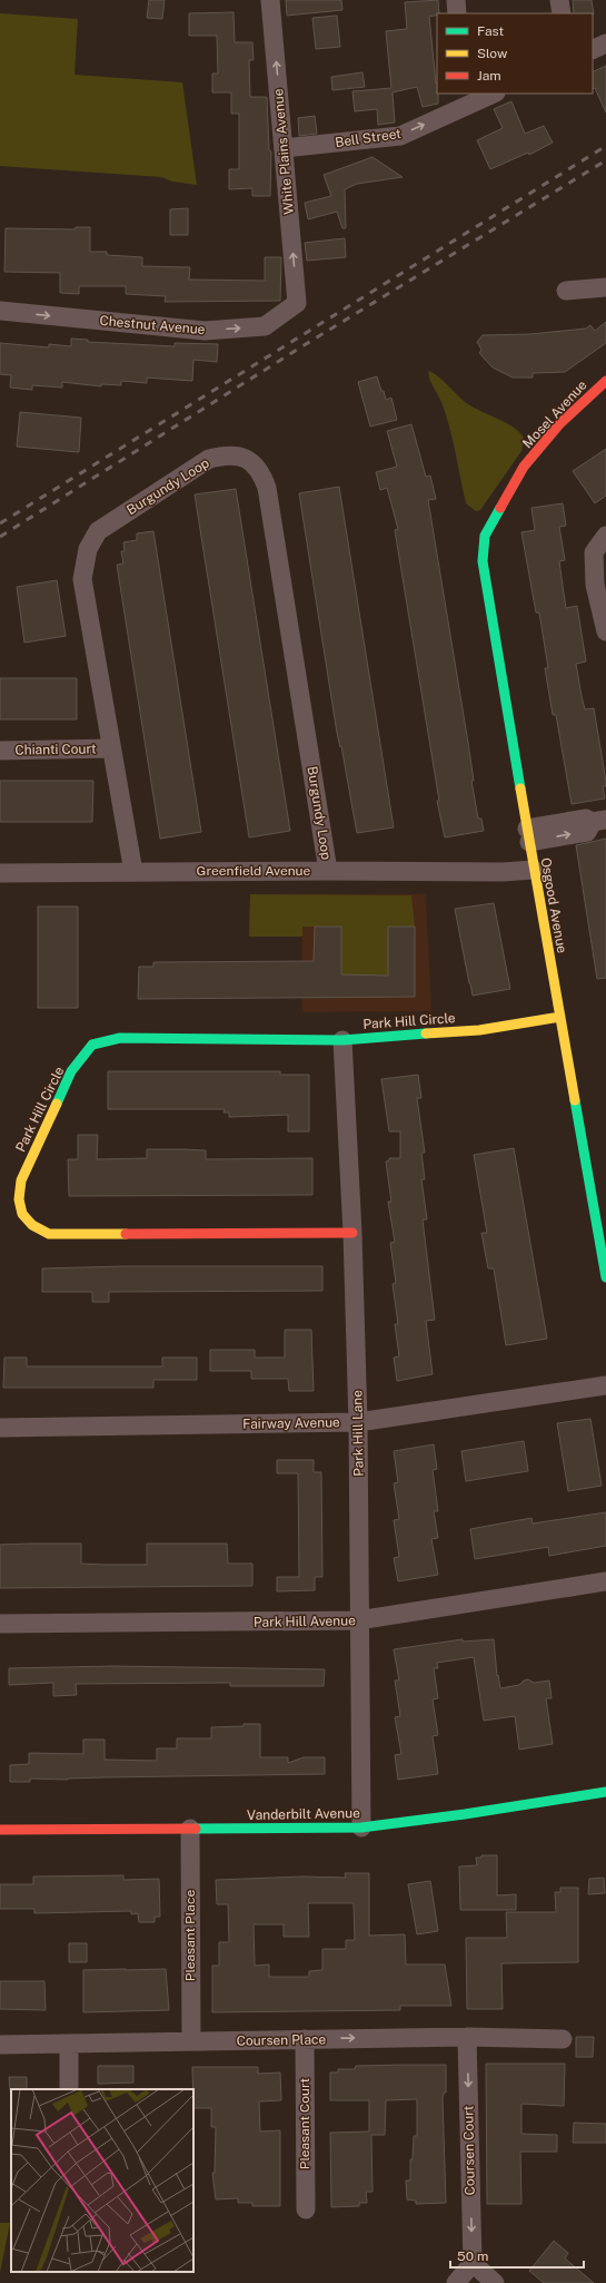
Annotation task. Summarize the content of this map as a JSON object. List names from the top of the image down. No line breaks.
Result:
{"streets":{"street":["Bell Street","White Plains Avenue","Chestnut Avenue","Mosel Avenue","Burgundy Loop","Chianti Court","Greenfield Avenue","Osgood Avenue","Park Hill Circle","Fairway Avenue","Park Hill Lane","Park Hill Avenue","Vanderbilt Avenue","Pleasant Place","Coursen Place","Pleasant Court","Coursen Court"]},"crossings":[["Bell Street","White Plains Avenue"],["White Plains Avenue","Chestnut Avenue"],["Mosel Avenue","Osgood Avenue"],["Burgundy Loop","Chianti Court"],["Burgundy Loop","Greenfield Avenue"],["Greenfield Avenue","Osgood Avenue"],["Osgood Avenue","Park Hill Circle"],["Park Hill Circle","Park Hill Lane"],["Fairway Avenue","Park Hill Lane"],["Park Hill Lane","Park Hill Avenue"],["Park Hill Lane","Vanderbilt Avenue"],["Vanderbilt Avenue","Pleasant Place"],["Pleasant Place","Coursen Place"],["Coursen Place","Pleasant Court"],["Coursen Place","Coursen Court"]],"one_way":["Bell Street","White Plains Avenue","Chestnut Avenue","Coursen Court"],"legend":["Fast","Slow","Jam"],"scale_bar":"50 m"}
